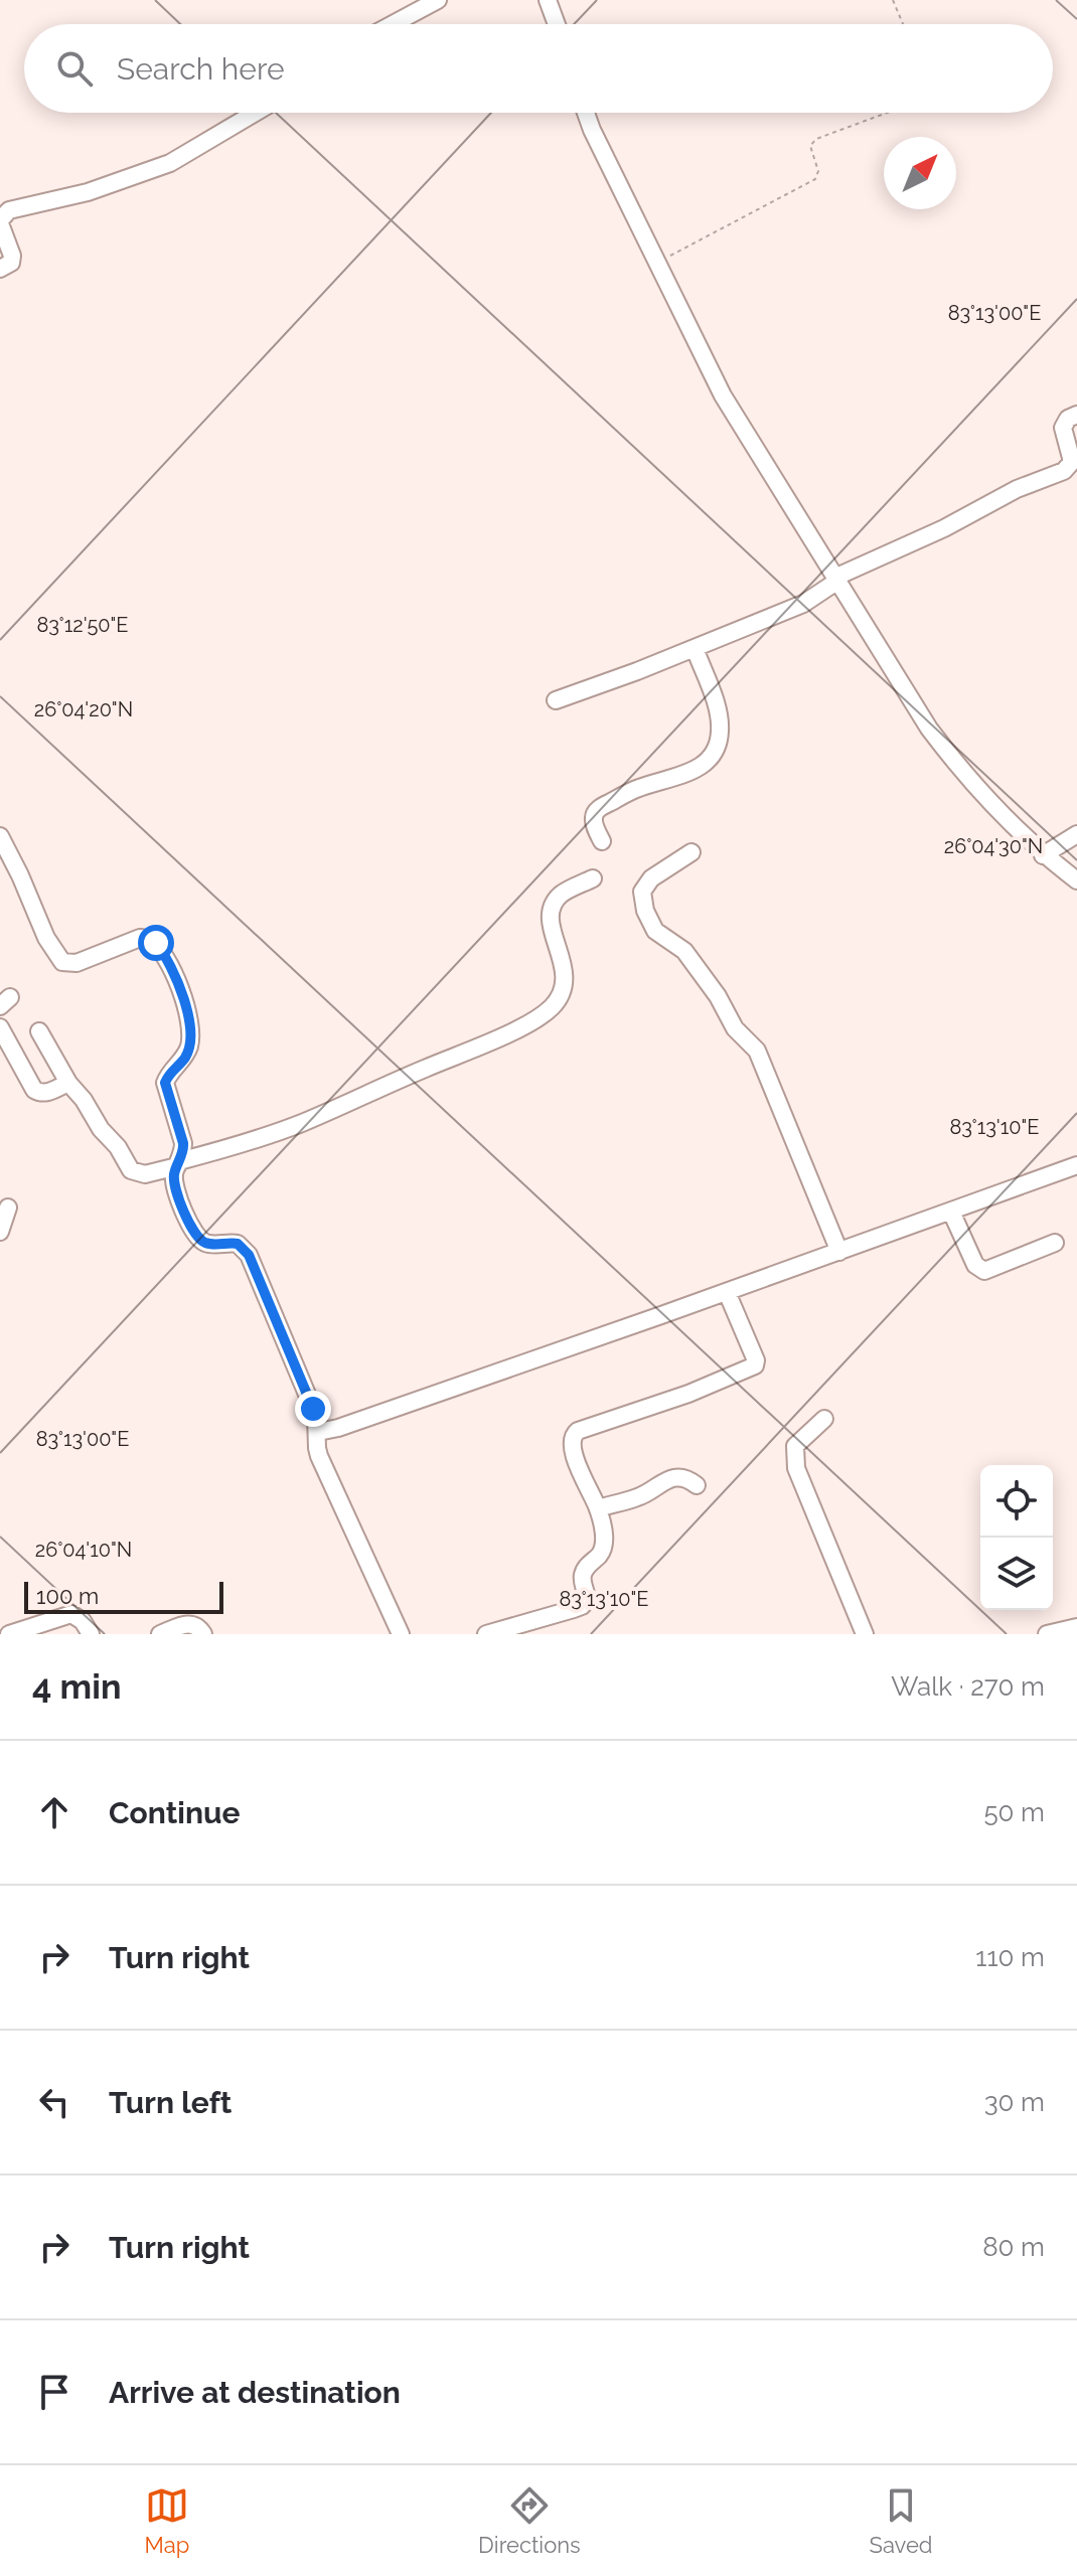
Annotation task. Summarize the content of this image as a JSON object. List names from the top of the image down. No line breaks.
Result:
{"scale_bar":"100 m","north":"top right","page":{"search":"Search here","scale":"100 m","heading":["4 min","Walk · 270 m"],"list":[["Continue","50 m"],["Turn right","110 m"],["Turn left","30 m"],["Turn right","80 m"],"Arrive at destination"],"nav":["Map","Directions","Saved"]},"coordinates":["83°13'00\"E","83°12'50\"E","26°04'20\"N","26°04'30\"N","83°13'10\"E","26°04'10\"N"]}
